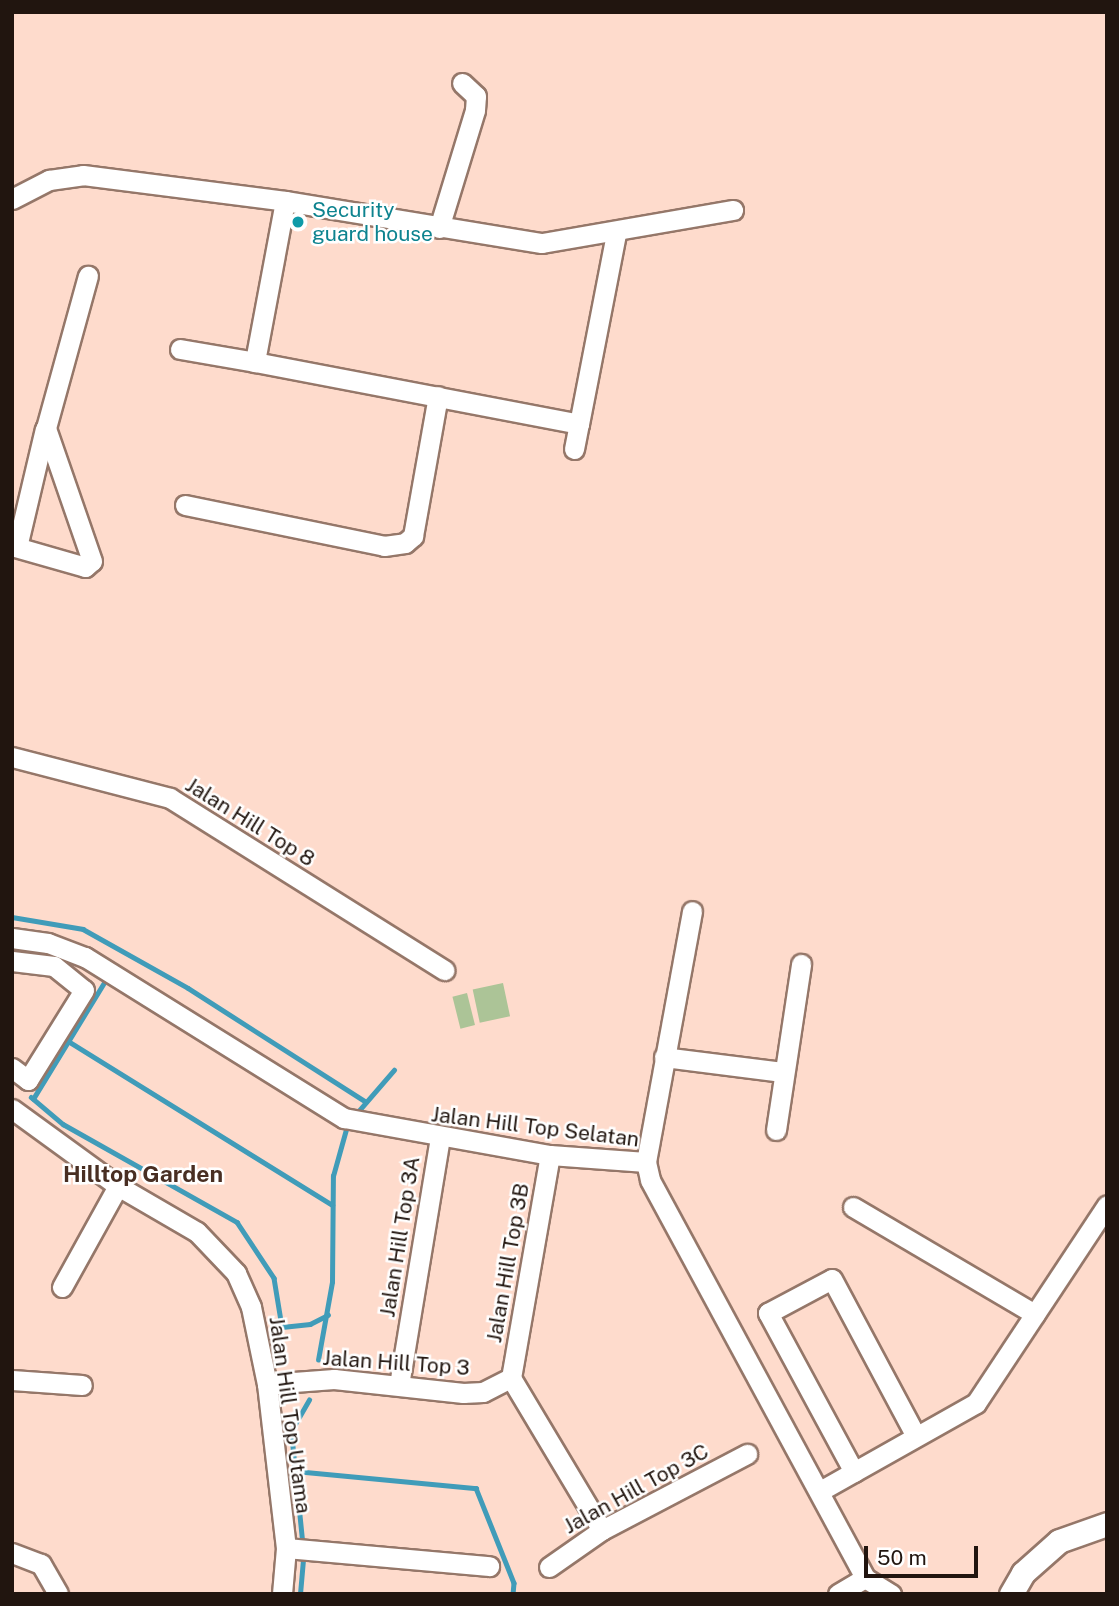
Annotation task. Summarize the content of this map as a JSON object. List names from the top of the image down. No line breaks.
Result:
{"streets":{"street":["Jalan Hill Top 8","Jalan Hill Top Selatan","Jalan Hill Top 3A","Jalan Hill Top 3B","Jalan Hill Top 3","Jalan Hill Top Utama","Jalan Hill Top 3C"]},"crossings":[["Jalan Hill Top Selatan","Jalan Hill Top 3A"],["Jalan Hill Top Selatan","Jalan Hill Top 3B"],["Jalan Hill Top 3A","Jalan Hill Top 3"],["Jalan Hill Top 3B","Jalan Hill Top 3"],["Jalan Hill Top 3","Jalan Hill Top Utama"]],"districts":["Hilltop Garden"],"places":["Security guard house"],"scale_bar":"50 m"}
